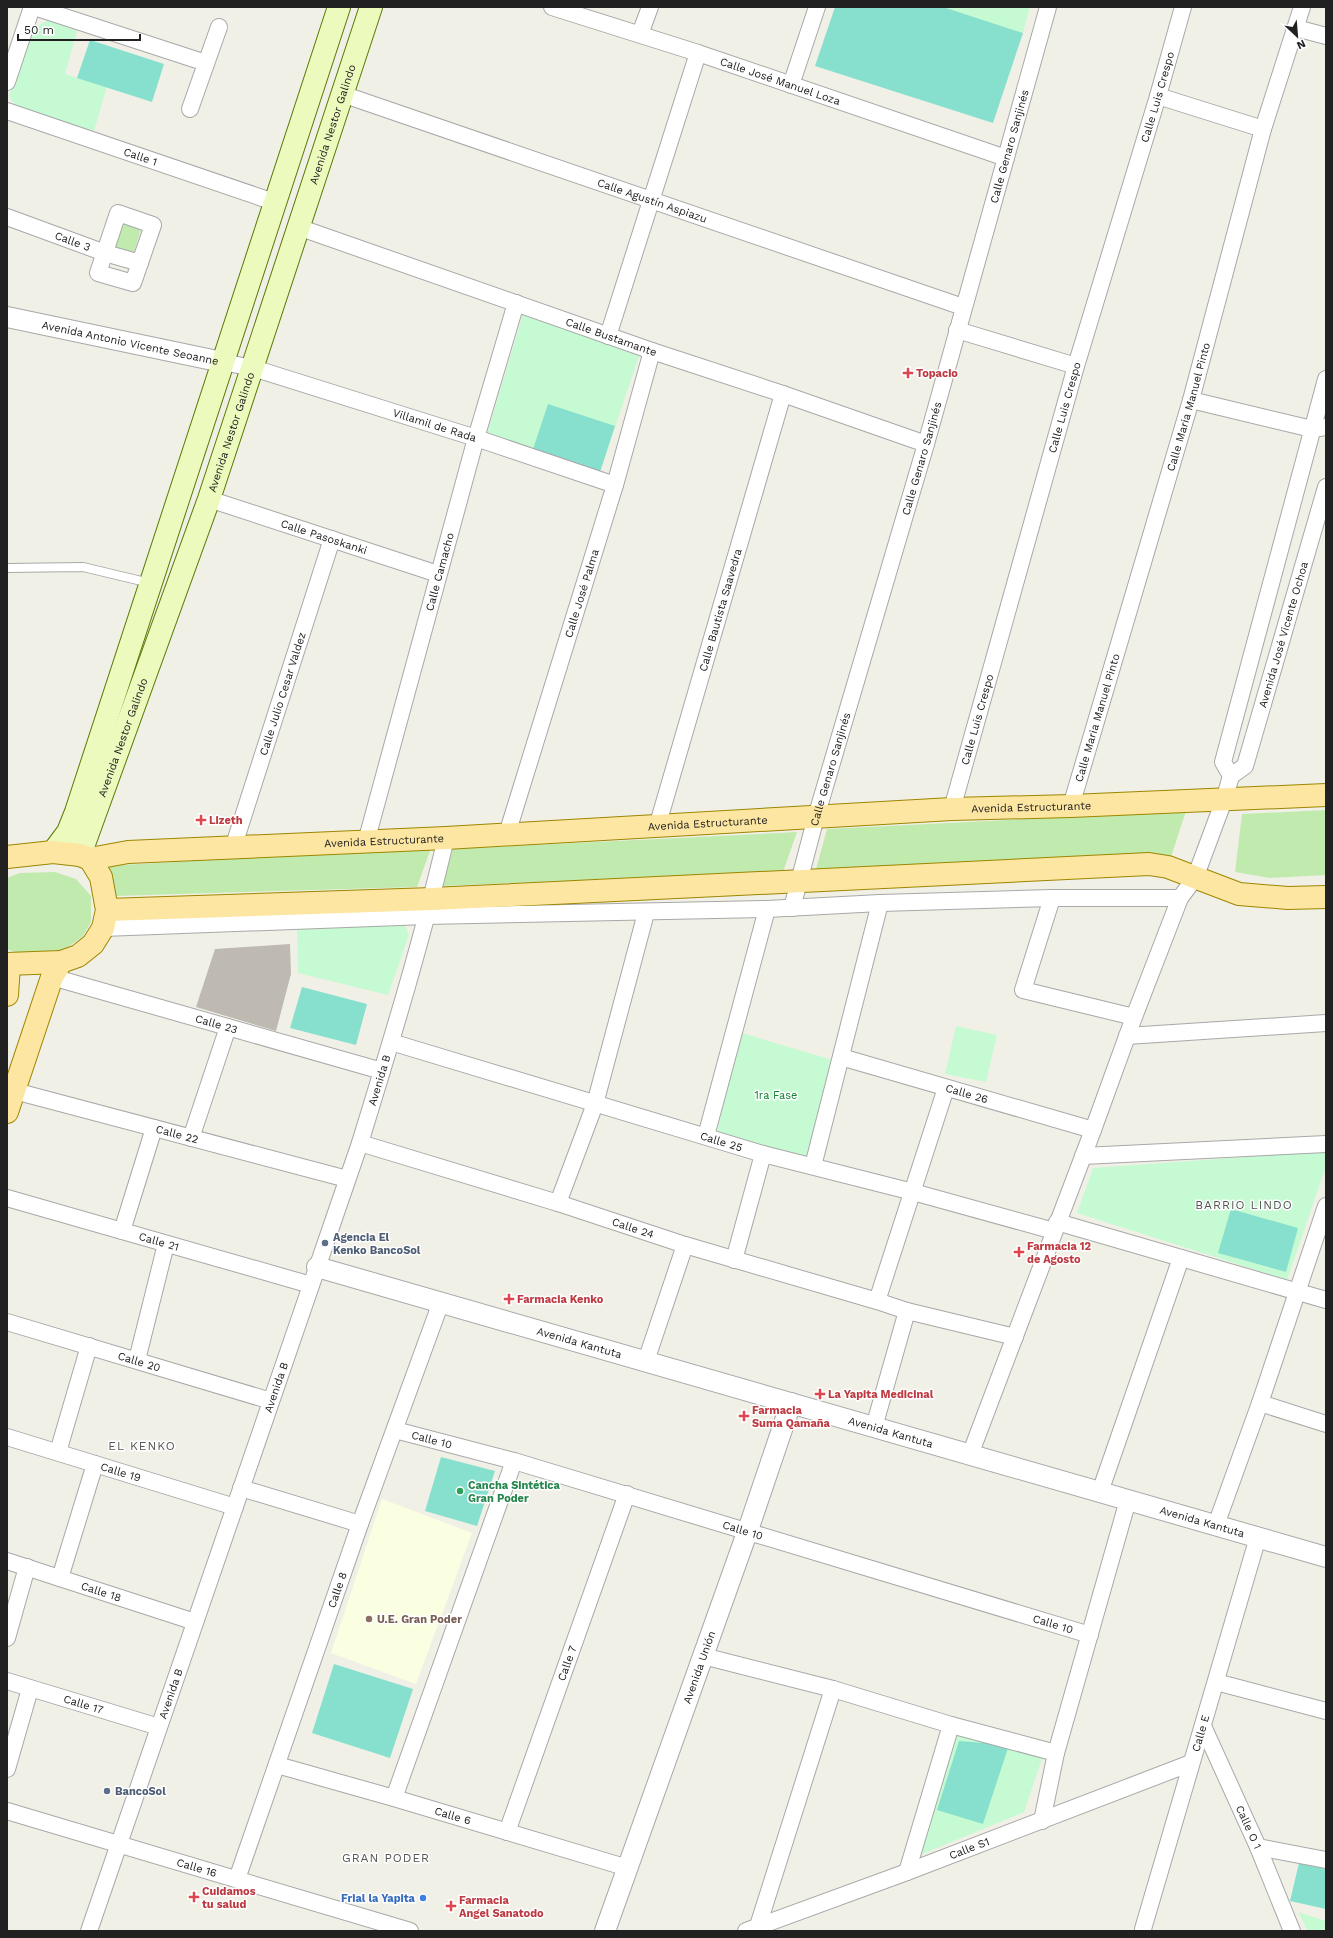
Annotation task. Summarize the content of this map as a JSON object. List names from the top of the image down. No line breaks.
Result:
{"streets":{"main road":["Avenida Nestor Galindo","Avenida Estructurante"],"street":["Calle José Manuel Loza","Calle Luis Crespo","Calle Genaro Sanjinés","Calle 1","Calle Agustín Aspiazu","Calle 3","Calle Bustamante","Avenida Antonio Vicente Seoanne","Calle Maria Manuel Pinto","Villamil de Rada","Calle Pasoskanki","Calle Camacho","Calle José Palma","Calle Bautista Saavedra","Avenida José Vicente Ochoa","Calle Julio Cesar Valdez","Calle 23","Avenida B","Calle 26","Calle 22","Calle 25","Calle 24","Calle 21","Avenida Kantuta","Calle 20","Calle 10","Calle 19","Calle 8","Calle 18","Calle 7","Avenida Unión","Calle 17","Calle E","Calle 6","Calle O 1","Calle S1","Calle 16"]},"crossings":[["Calle José Manuel Loza","Calle Genaro Sanjinés"],["Calle Luis Crespo","Avenida Estructurante"],["Avenida Nestor Galindo","Calle 1"],["Avenida Nestor Galindo","Calle Agustín Aspiazu"],["Avenida Nestor Galindo","Calle Bustamante"],["Avenida Nestor Galindo","Avenida Antonio Vicente Seoanne"],["Avenida Nestor Galindo","Villamil de Rada"],["Avenida Nestor Galindo","Calle Pasoskanki"],["Avenida Nestor Galindo","Avenida Estructurante"],["Calle Genaro Sanjinés","Calle Agustín Aspiazu"],["Calle Genaro Sanjinés","Calle Bustamante"],["Calle Genaro Sanjinés","Avenida Estructurante"],["Calle Bustamante","Calle Camacho"],["Calle Bustamante","Calle José Palma"],["Calle Bustamante","Calle Bautista Saavedra"],["Avenida Antonio Vicente Seoanne","Villamil de Rada"],["Calle Maria Manuel Pinto","Avenida Estructurante"],["Villamil de Rada","Calle Camacho"],["Villamil de Rada","Calle José Palma"],["Calle Pasoskanki","Calle Camacho"],["Calle Pasoskanki","Calle Julio Cesar Valdez"],["Calle Camacho","Avenida Estructurante"],["Calle José Palma","Avenida Estructurante"],["Calle Bautista Saavedra","Avenida Estructurante"],["Calle Julio Cesar Valdez","Avenida Estructurante"],["Avenida Estructurante","Avenida B"],["Calle 23","Avenida B"],["Avenida B","Calle 22"],["Avenida B","Calle 25"],["Avenida B","Calle 24"],["Avenida B","Calle 21"],["Avenida B","Avenida Kantuta"],["Avenida B","Calle 20"],["Avenida B","Calle 19"],["Avenida B","Calle 18"],["Avenida B","Calle 17"],["Avenida B","Calle 16"],["Calle 21","Avenida Kantuta"],["Avenida Kantuta","Calle 8"],["Avenida Kantuta","Avenida Unión"],["Avenida Kantuta","Calle E"],["Calle 10","Calle 8"],["Calle 10","Calle 7"],["Calle 10","Avenida Unión"],["Calle 8","Calle 6"],["Calle 8","Calle 16"],["Calle 7","Calle 6"],["Avenida Unión","Calle 6"],["Calle E","Calle O 1"],["Calle E","Calle S1"]],"districts":["BARRIO LINDO","EL KENKO","GRAN PODER"],"parks":["1ra Fase"],"places":{"health":["Topacio","Lizeth","Farmacia 12 de Agosto","Farmacia Kenko","La Yapita Medicinal","Farmacia Suma Qamaña","Cuidamos tu salud","Farmacia Angel Sanatodo"],"other":["Agencia El Kenko BancoSol","Cancha Sintética Gran Poder","U.E. Gran Poder","BancoSol","Frial la Yapita"]},"scale_bar":"50 m","north":"bottom right"}
